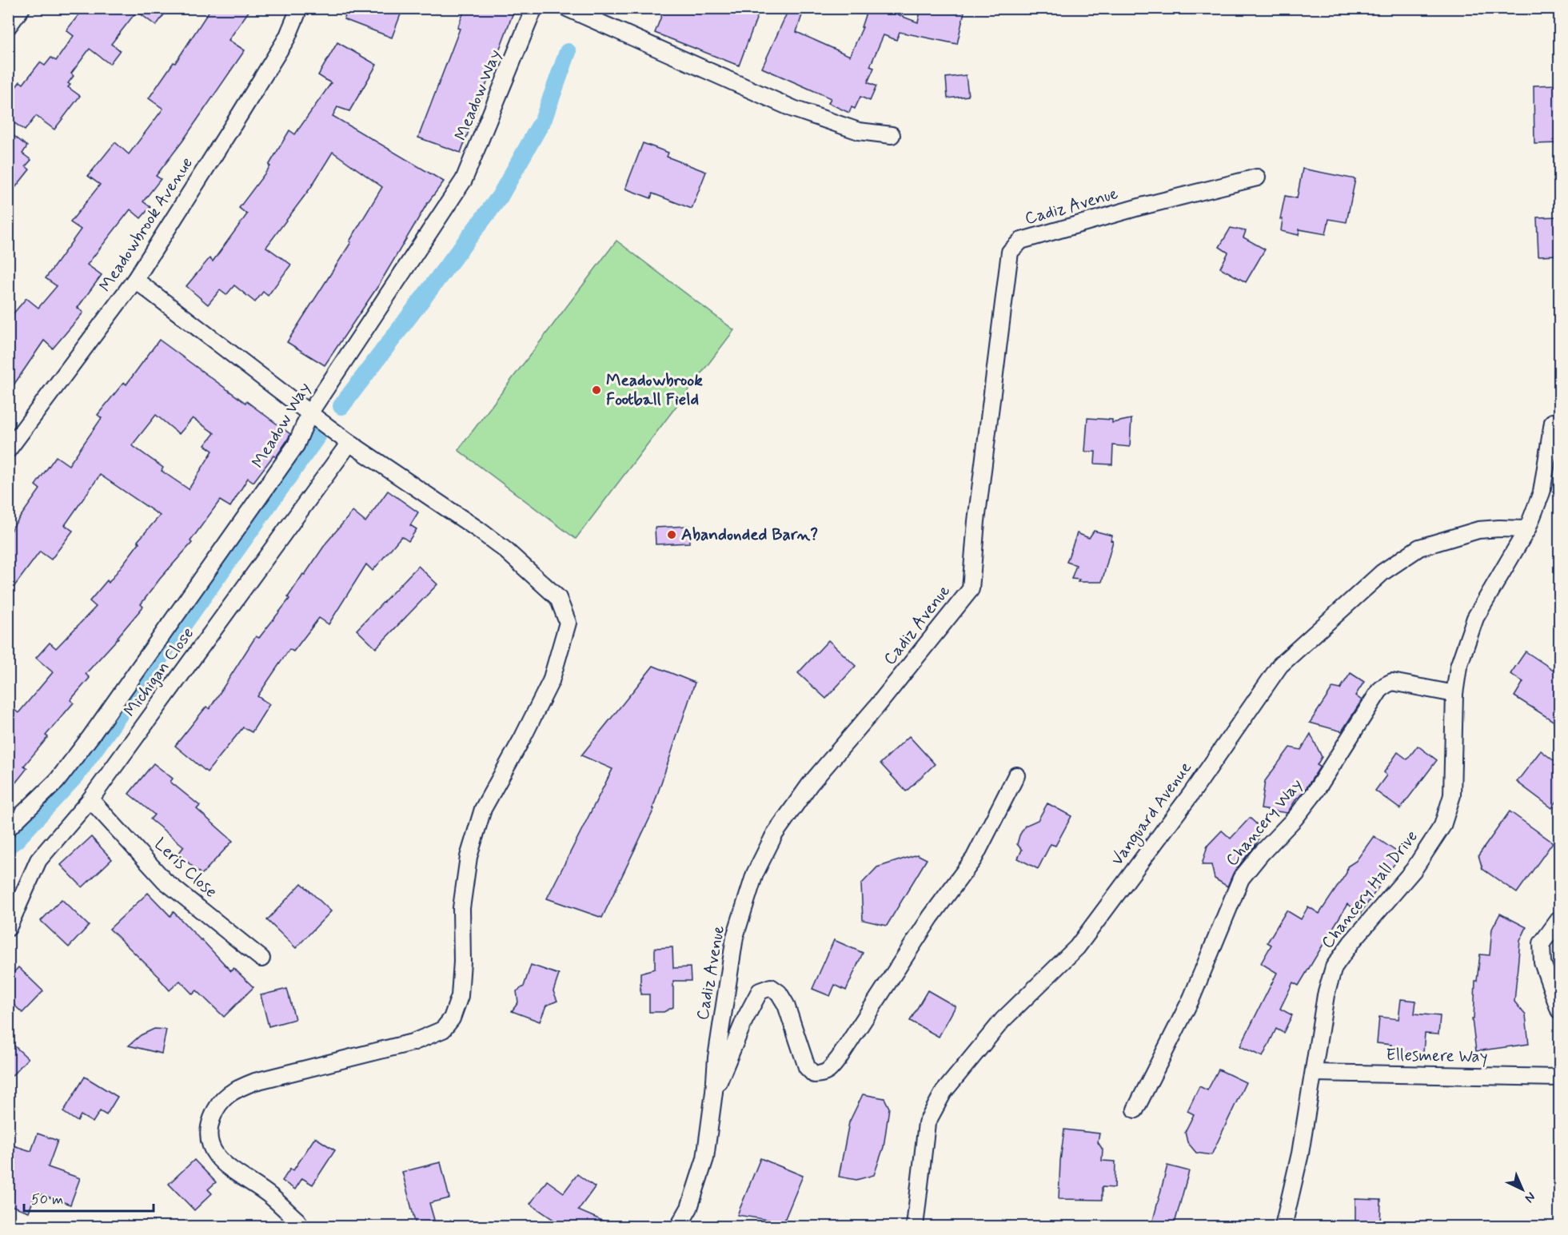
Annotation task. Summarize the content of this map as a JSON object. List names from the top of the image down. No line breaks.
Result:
{"streets":{"street":["Meadow Way","Cadiz Avenue","Meadowbrook Avenue","Michigan Close","Vanguard Avenue","Chancery Way","Leris Close","Chancery Hall Drive","Ellesmere Way"]},"crossings":[["Michigan Close","Leris Close"],["Vanguard Avenue","Chancery Hall Drive"],["Chancery Way","Chancery Hall Drive"],["Chancery Hall Drive","Ellesmere Way"]],"places":["Meadowbrook Football Field","Abandonded Barn?"],"scale_bar":"50 m","north":"bottom right"}
